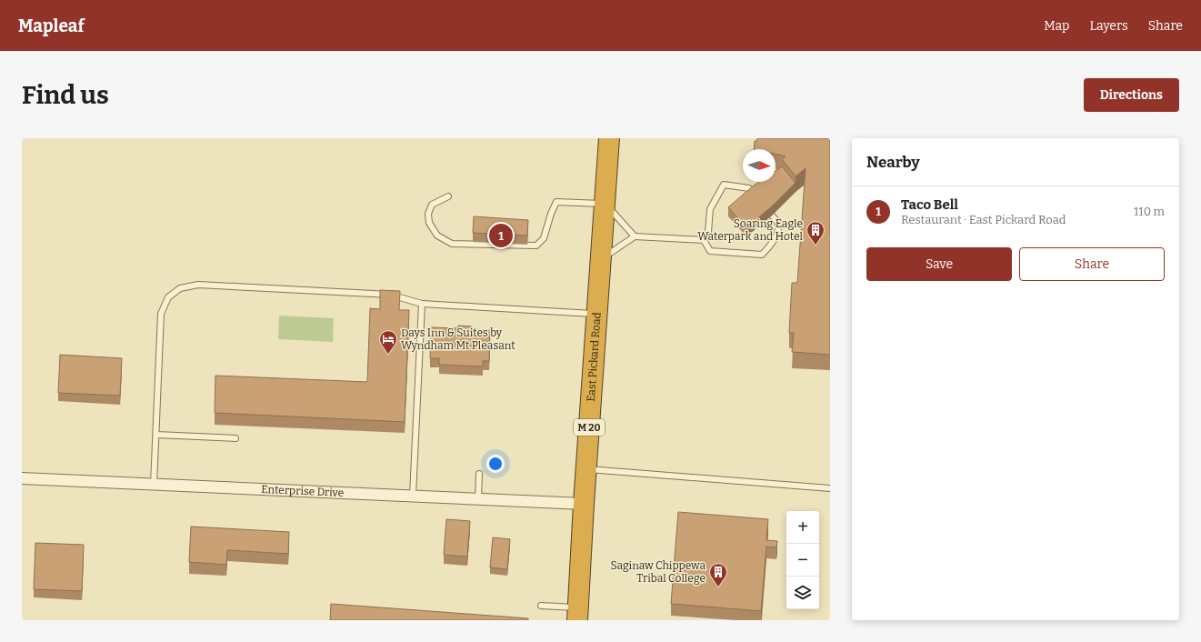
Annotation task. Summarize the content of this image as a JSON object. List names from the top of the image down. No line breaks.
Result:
{"streets":{"highway":["East Pickard Road","M 20"],"street":["Enterprise Drive"]},"crossings":[["East Pickard Road","Enterprise Drive"]],"places":{"building":["Soaring Eagle Waterpark and Hotel","Saginaw Chippewa Tribal College"],"hotel":["Days Inn & Suites by Wyndham Mt Pleasant"]},"north":"right","page":{"header":"Mapleaf","nav":["Map","Layers","Share"],"buttons":["Directions",["Save","Share"]],"title":"Find us","heading":"Nearby","list":[{"mark":"1","name":"Taco Bell","note":"Restaurant · East Pickard Road","value":"110 m"}],"pins":"1","map_buttons":["+","−"]}}
